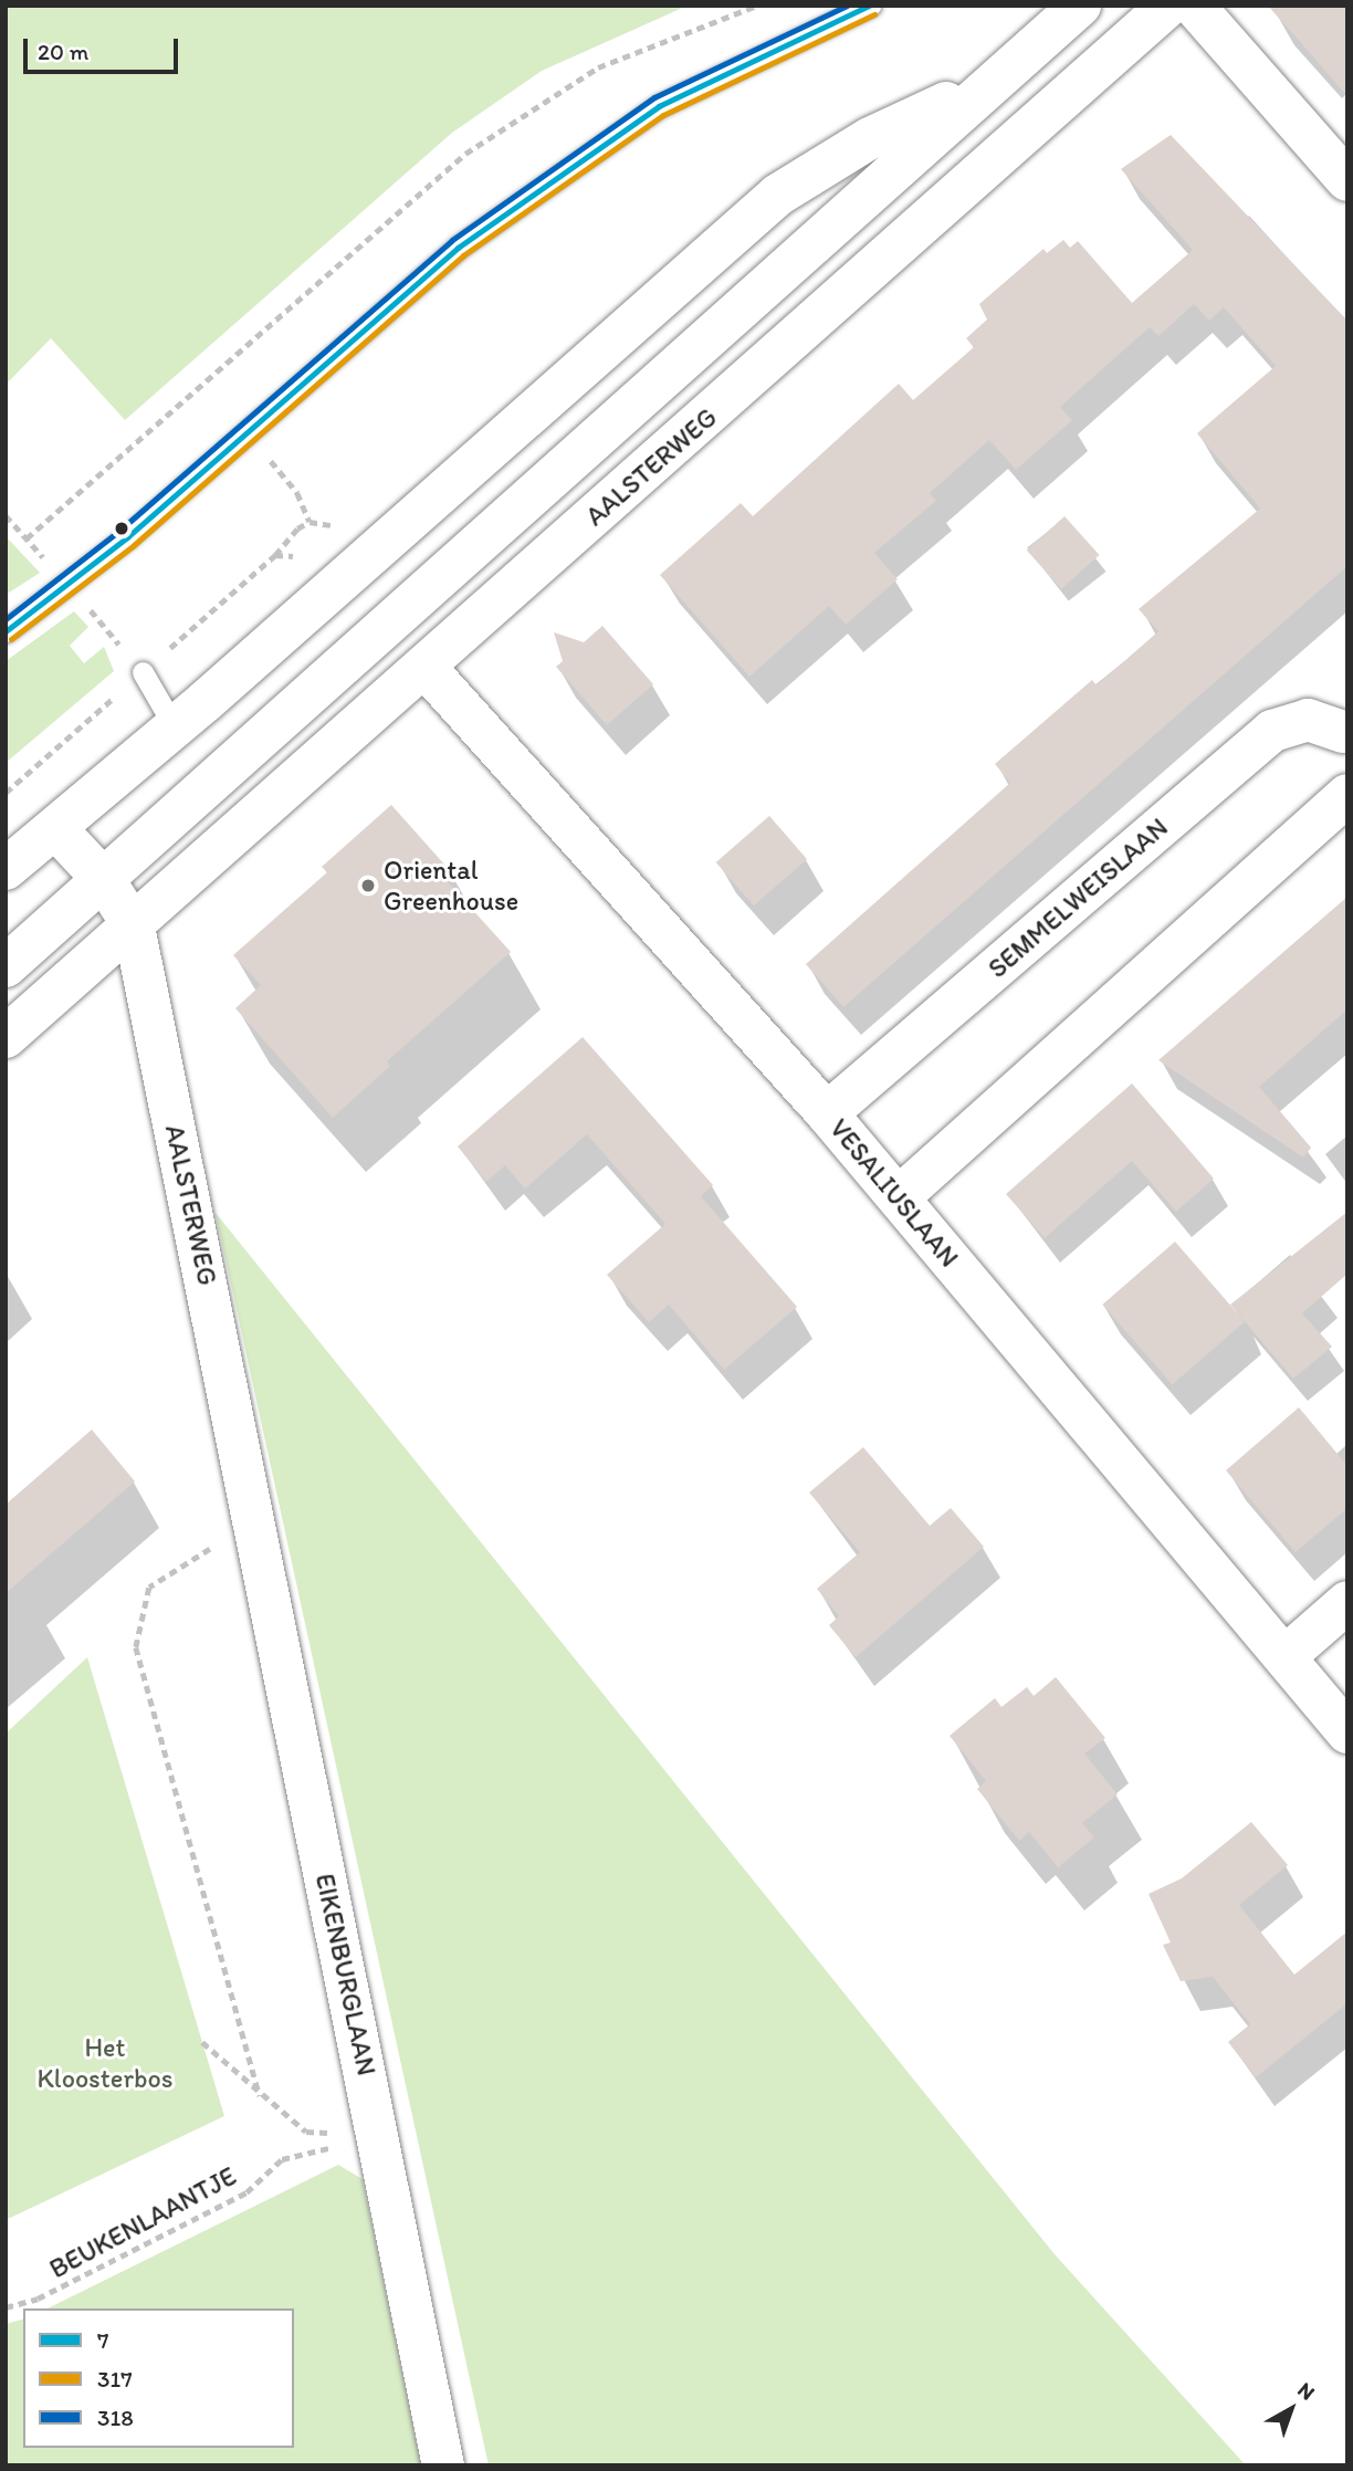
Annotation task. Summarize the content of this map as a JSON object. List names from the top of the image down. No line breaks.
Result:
{"streets":{"street":["AALSTERWEG","SEMMELWEISLAAN","VESALIUSLAAN","EIKENBURGLAAN"],"path":["BEUKENLAANTJE"]},"crossings":[["AALSTERWEG","VESALIUSLAAN"],["AALSTERWEG","EIKENBURGLAAN"],["SEMMELWEISLAAN","VESALIUSLAAN"],["EIKENBURGLAAN","BEUKENLAANTJE"]],"parks":["Het Kloosterbos"],"places":["Oriental Greenhouse"],"lines":["transit line 7","transit line 318","transit line 317"],"legend":["7","317","318"],"scale_bar":"20 m","north":"top right"}
